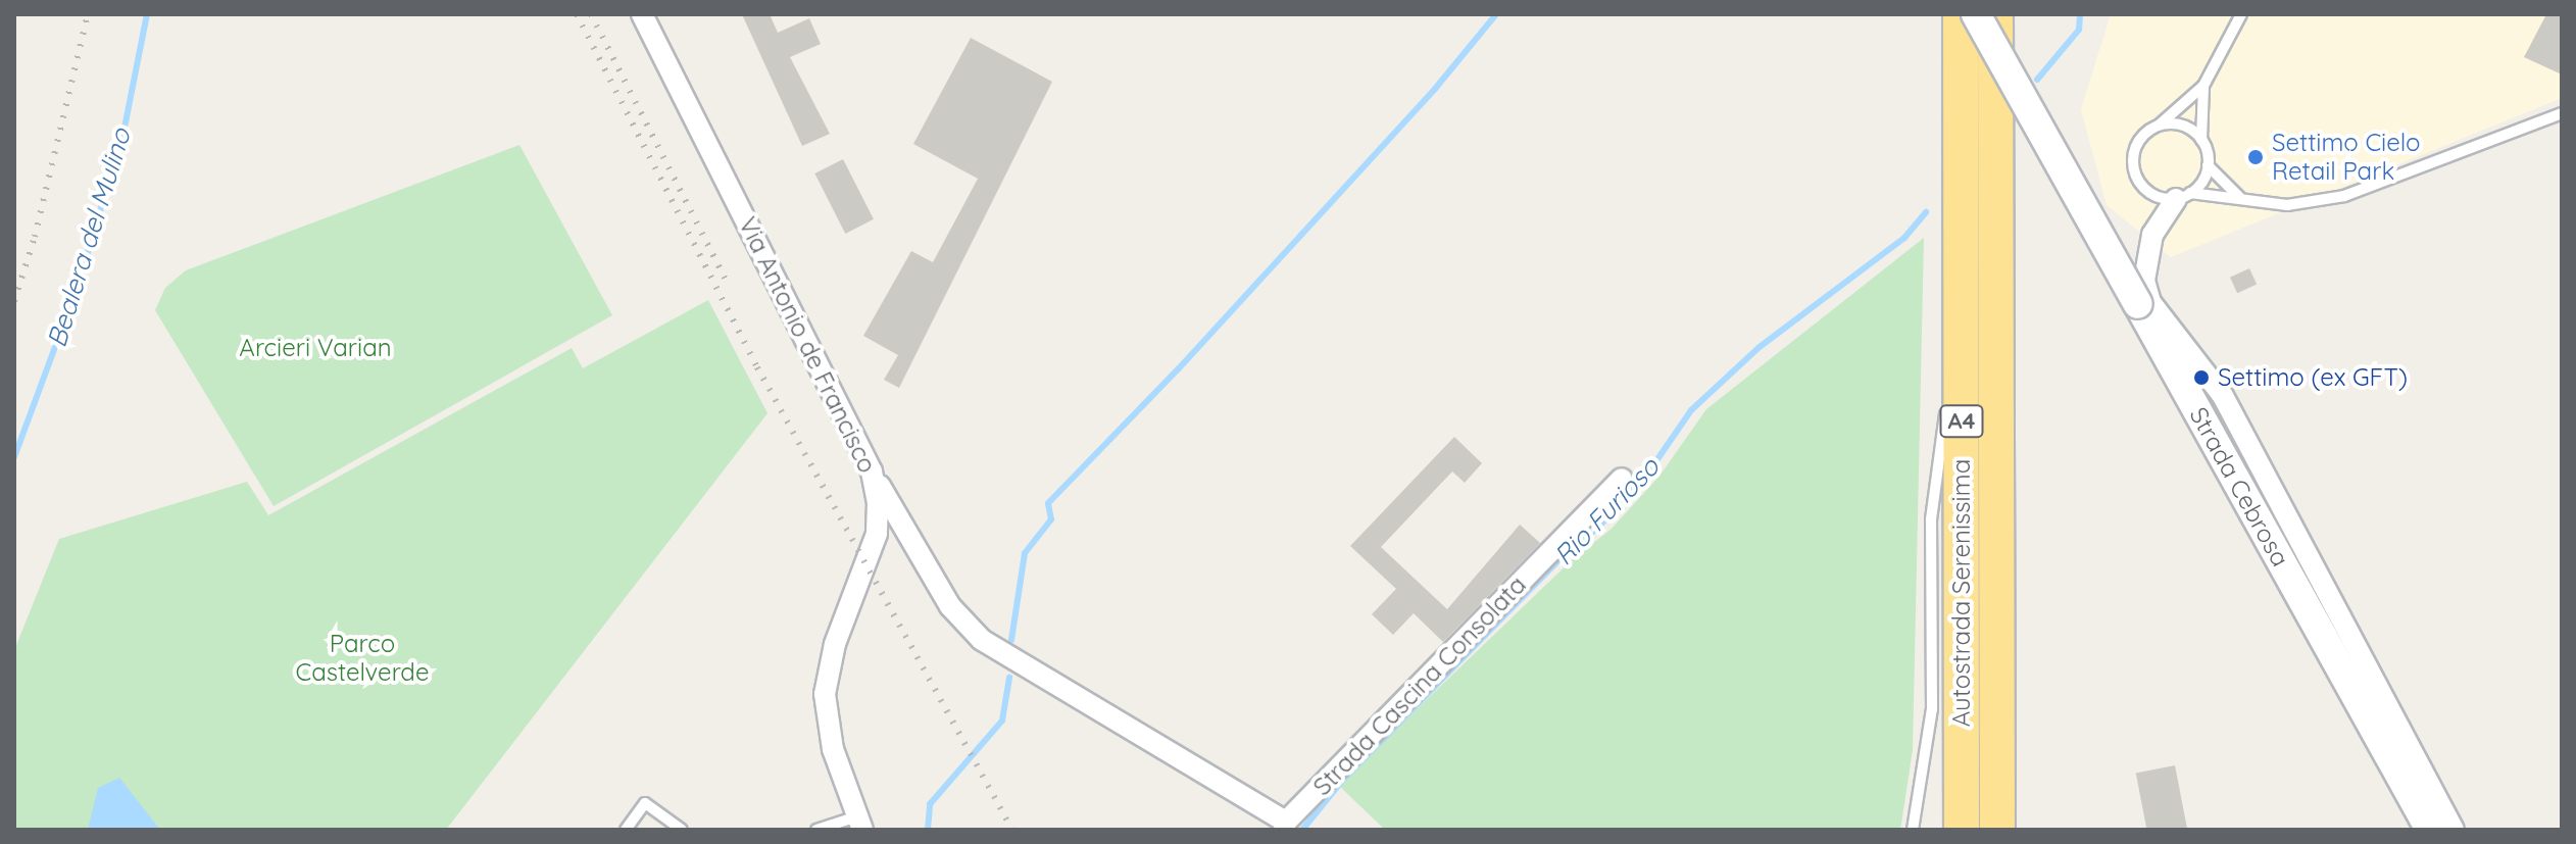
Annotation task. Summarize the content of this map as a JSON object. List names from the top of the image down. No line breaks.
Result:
{"streets":{"highway":["A4","Autostrada Serenissima"],"main road":["Strada Cebrosa"],"street":["Via Antonio de Francisco","Strada Cascina Consolata"]},"crossings":[["Via Antonio de Francisco","Strada Cascina Consolata"]],"water":["Bealera del Mulino","Rio Furioso"],"parks":["Arcieri Varian","Parco Castelverde"],"places":["Settimo Cielo Retail Park","Settimo (ex GFT)"]}
